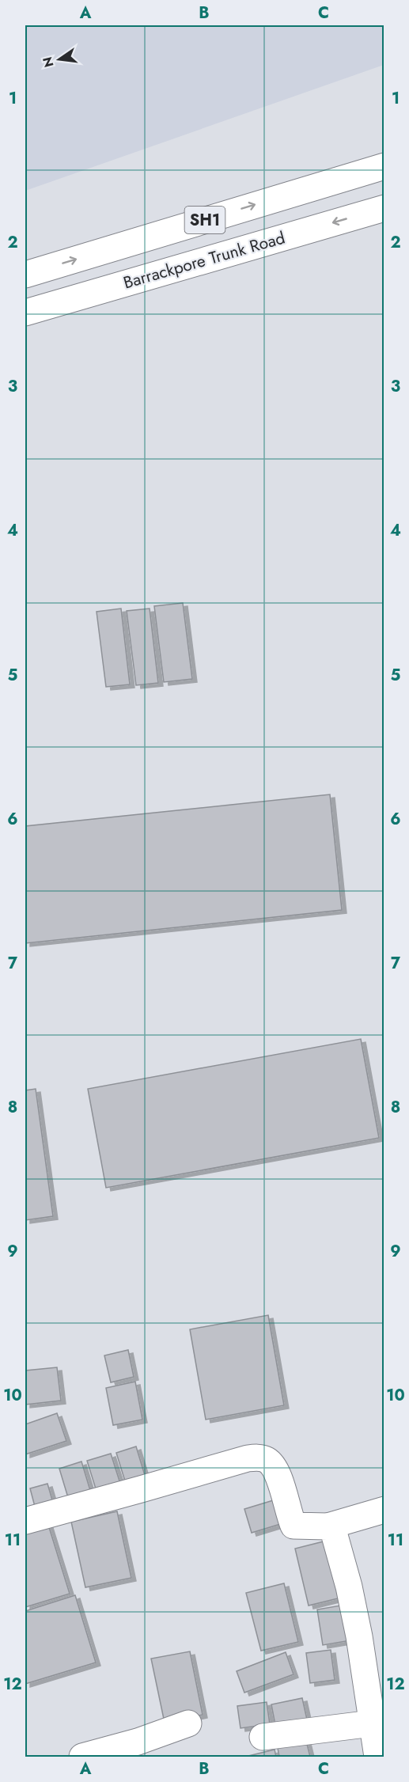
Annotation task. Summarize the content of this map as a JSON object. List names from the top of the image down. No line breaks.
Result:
{"streets":{"street":["SH1","Barrackpore Trunk Road"]},"north":"left","grid":{"columns":["A","B","C"],"rows":["1","2","3","4","5","6","7","8","9","10","11","12"]}}
